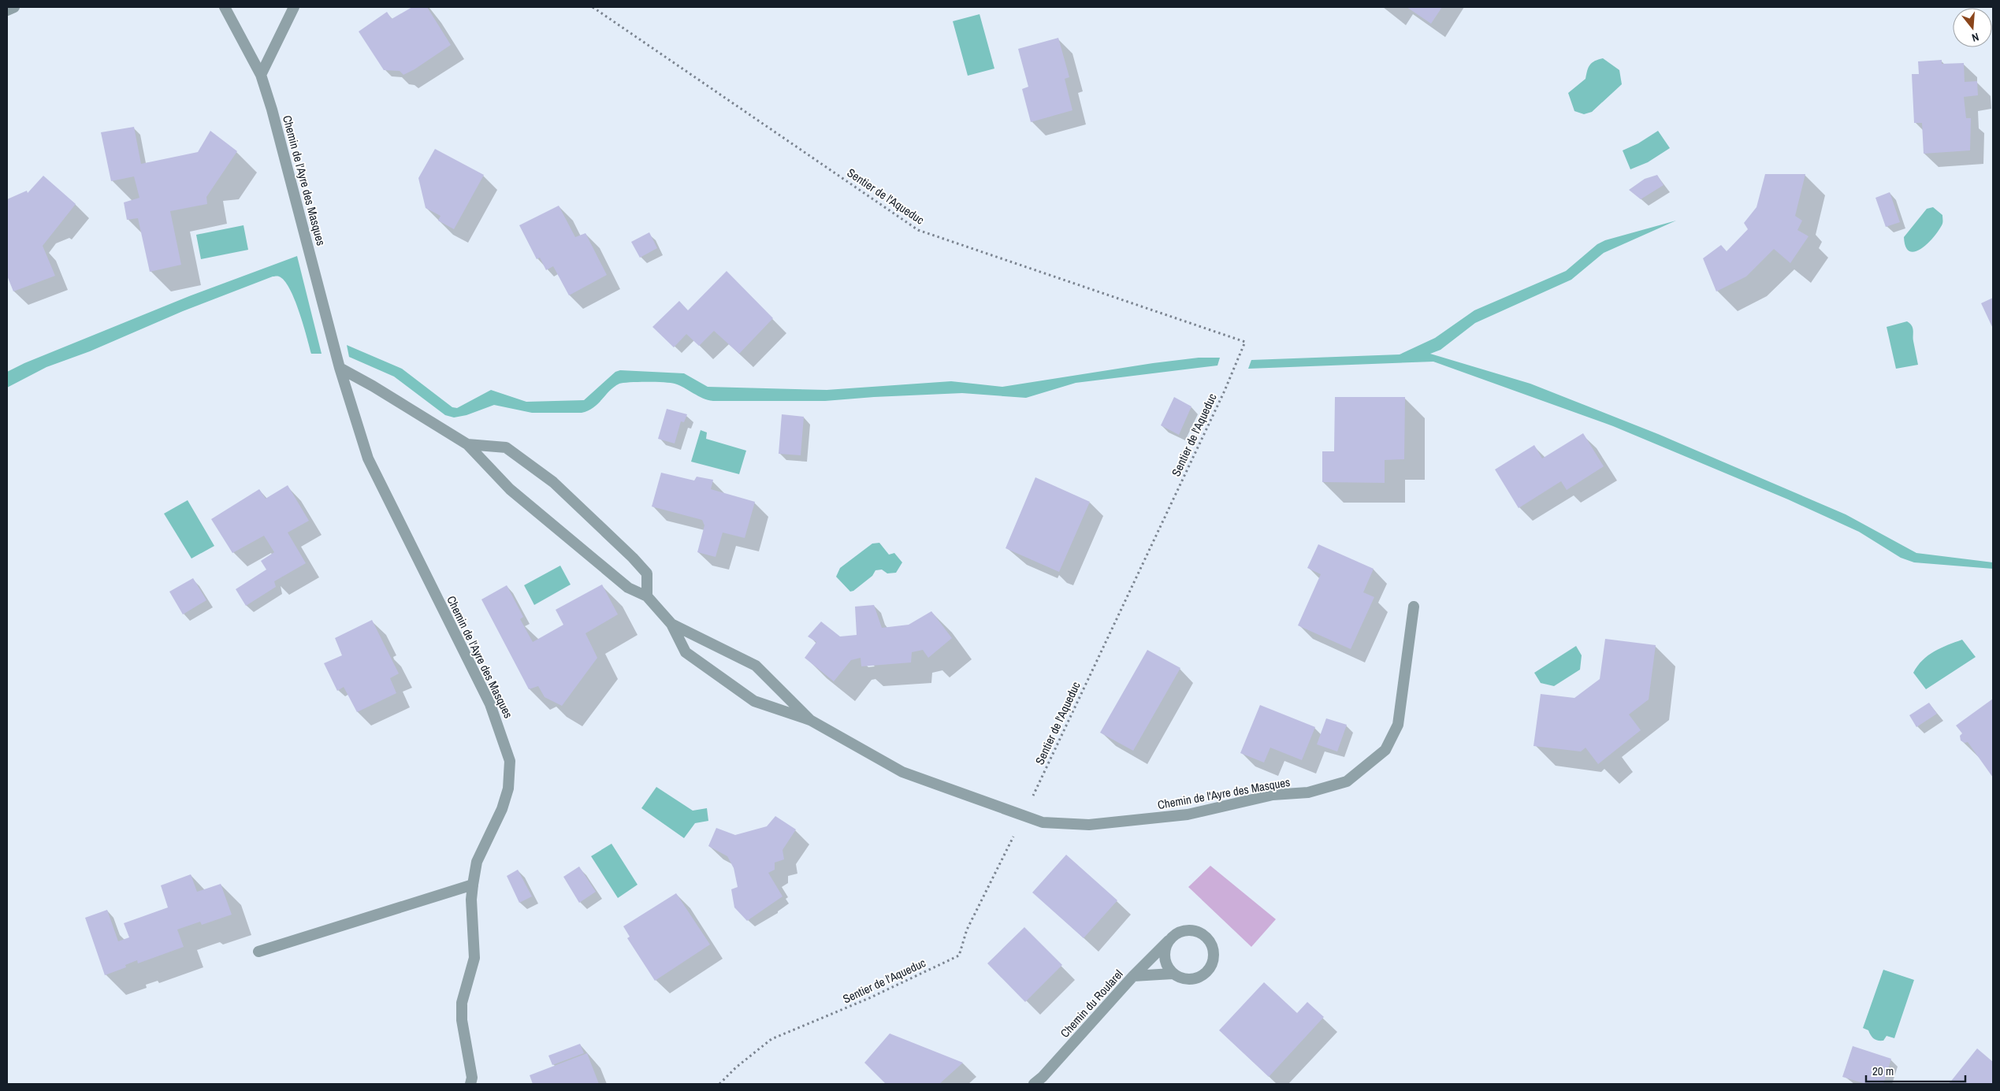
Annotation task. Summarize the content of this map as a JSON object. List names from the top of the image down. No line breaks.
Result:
{"streets":{"street":["Chemin de l'Ayre des Masques","Chemin du Roularel"],"path":["Sentier de l'Aqueduc"]},"crossings":[["Chemin de l'Ayre des Masques","Sentier de l'Aqueduc"]],"scale_bar":"20 m","north":"bottom"}
